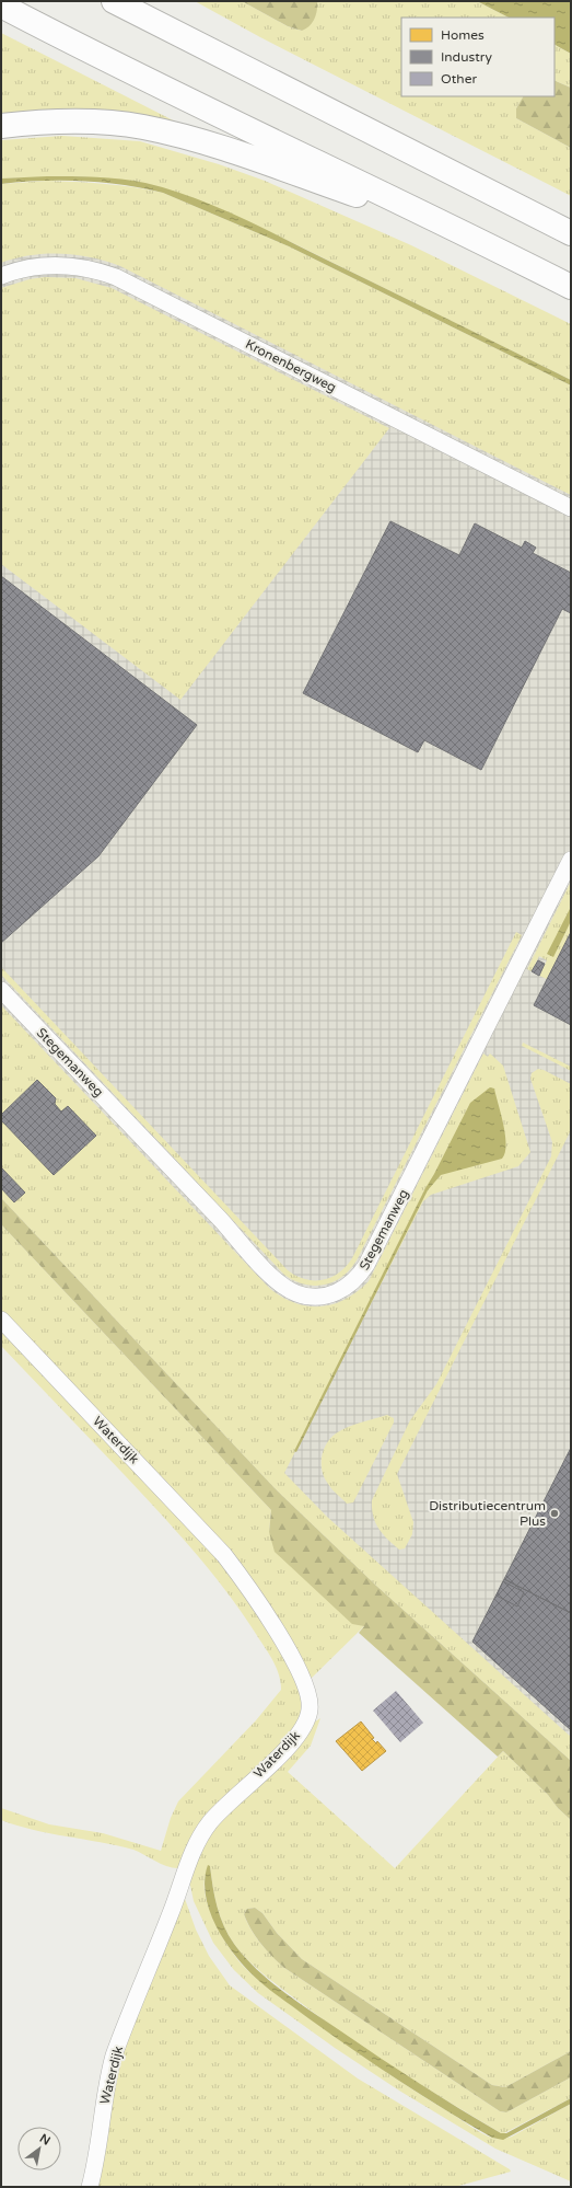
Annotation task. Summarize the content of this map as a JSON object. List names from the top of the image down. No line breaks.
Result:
{"streets":{"street":["Kronenbergweg","Stegemanweg","Waterdijk"]},"places":["Distributiecentrum Plus"],"legend":["Homes","Industry","Other"],"north":"top right"}
